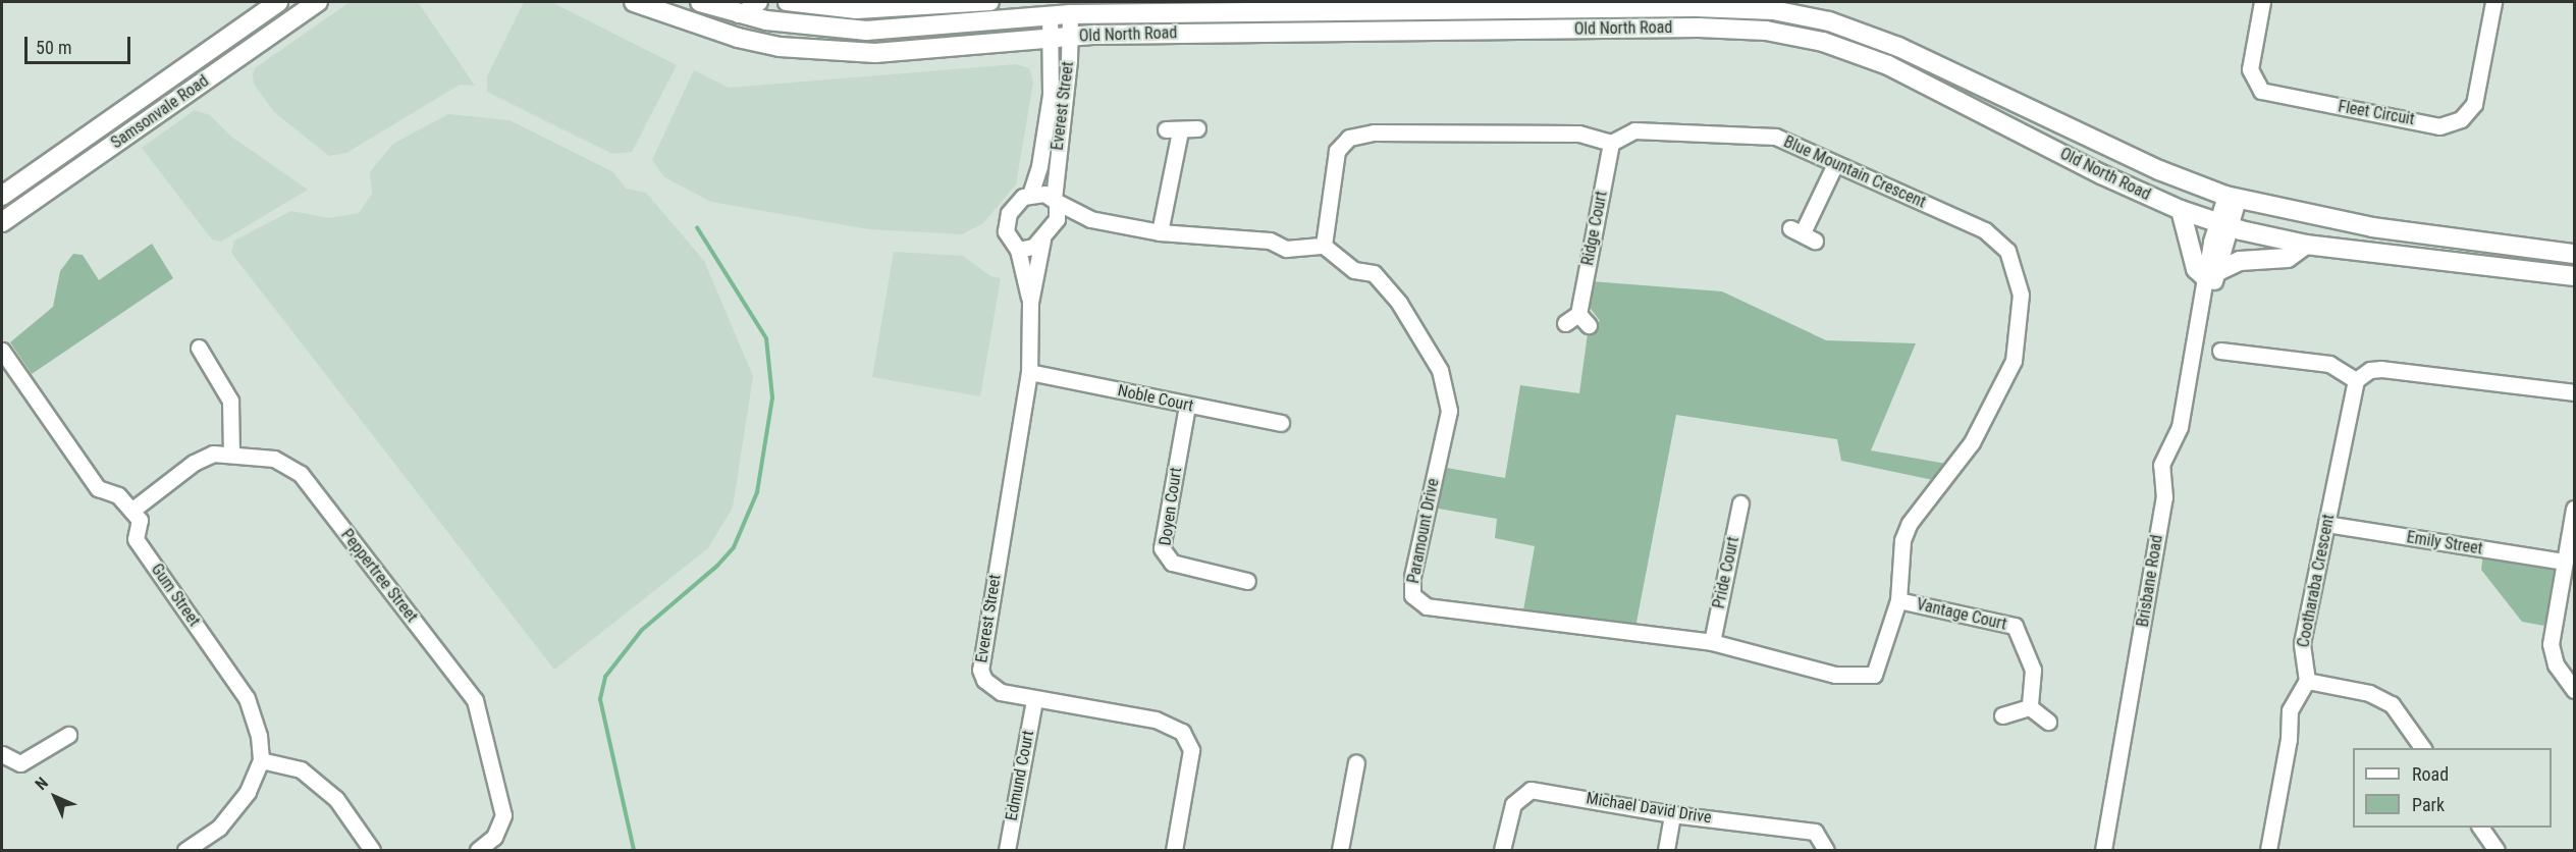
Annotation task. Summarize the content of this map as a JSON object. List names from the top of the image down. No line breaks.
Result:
{"streets":{"main road":["Old North Road","Samsonvale Road"],"street":["Everest Street","Fleet Circuit","Blue Mountain Crescent","Ridge Court","Noble Court","Doyen Court","Paramount Drive","Emily Street","Pride Court","Peppertree Street","Brisbane Road","Cootharaba Crescent","Gum Street","Vantage Court","Edmund Court","Michael David Drive"]},"crossings":[["Old North Road","Everest Street"],["Old North Road","Brisbane Road"],["Everest Street","Noble Court"],["Everest Street","Edmund Court"],["Blue Mountain Crescent","Ridge Court"],["Blue Mountain Crescent","Paramount Drive"],["Blue Mountain Crescent","Vantage Court"],["Noble Court","Doyen Court"],["Paramount Drive","Pride Court"],["Paramount Drive","Vantage Court"],["Emily Street","Cootharaba Crescent"],["Peppertree Street","Gum Street"]],"legend":["Road","Park"],"scale_bar":"50 m","north":"top left"}
